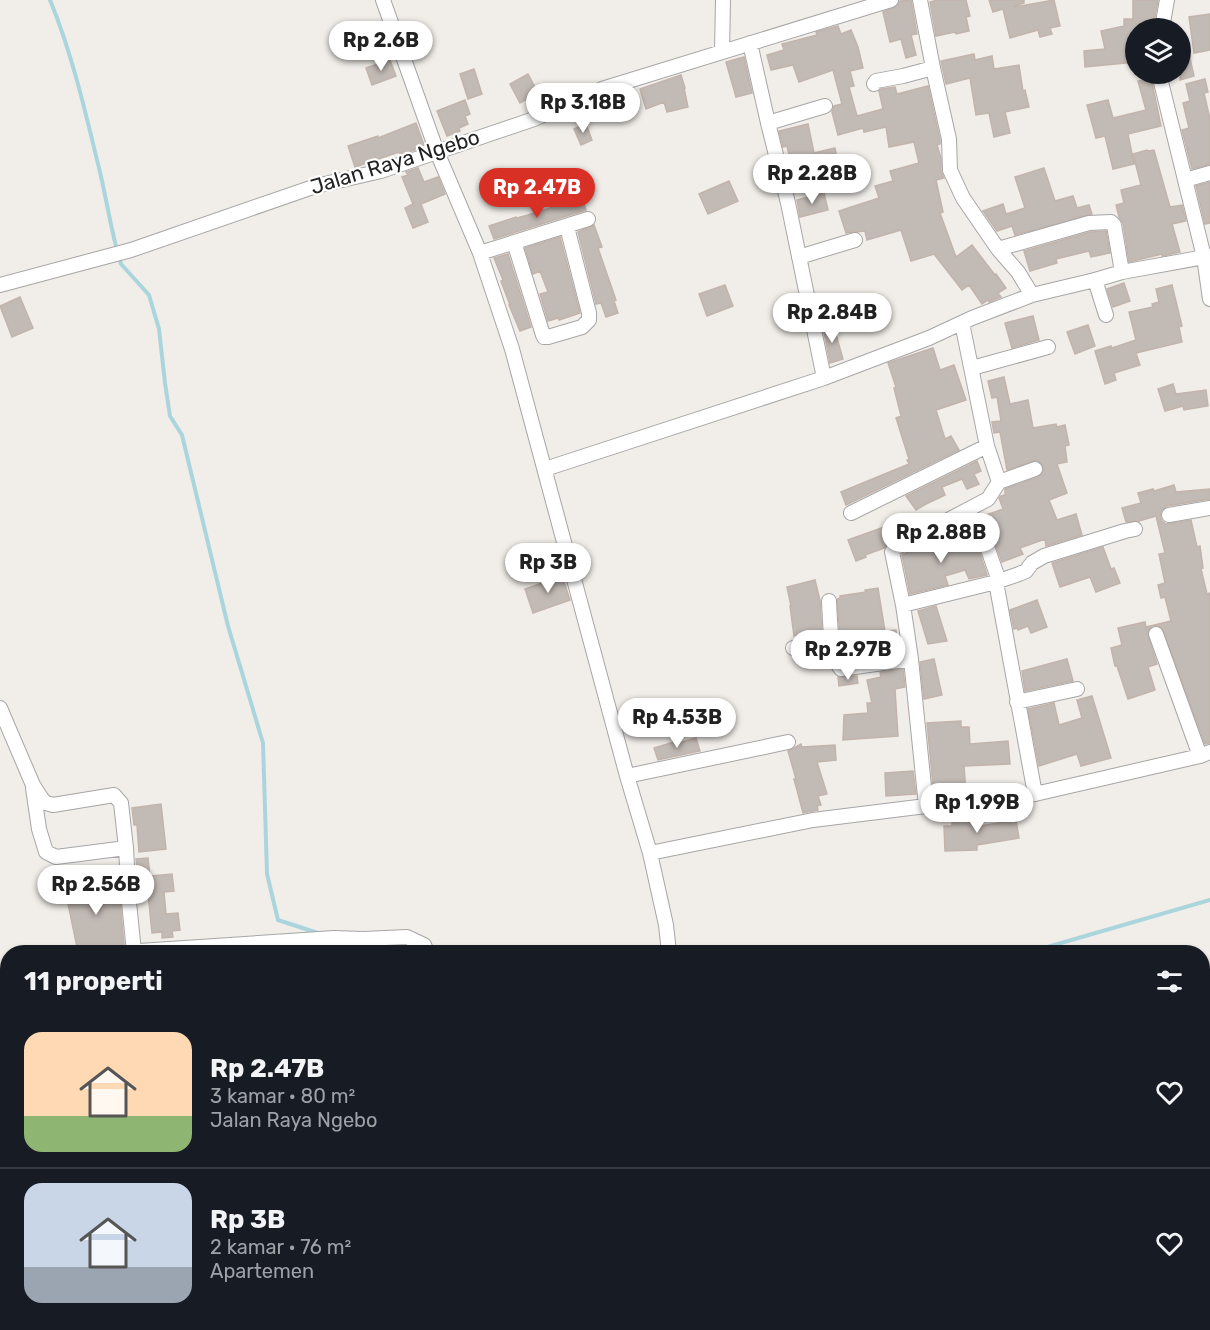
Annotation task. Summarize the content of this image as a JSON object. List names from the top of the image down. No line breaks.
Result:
{"streets":{"street":["Jalan Raya Ngebo"]},"page":{"price":["Rp 2.6B","Rp 3.18B","Rp 2.28B","Rp 2.47B","Rp 2.84B","Rp 2.88B","Rp 3B","Rp 2.97B","Rp 4.53B","Rp 1.99B","Rp 2.56B"],"heading":"11 properti","list":[{"name":"Rp 2.47B","note":"3 kamar · 80 m² · Jalan Raya Ngebo"},{"name":"Rp 3B","note":"2 kamar · 76 m² · Apartemen"}]}}
